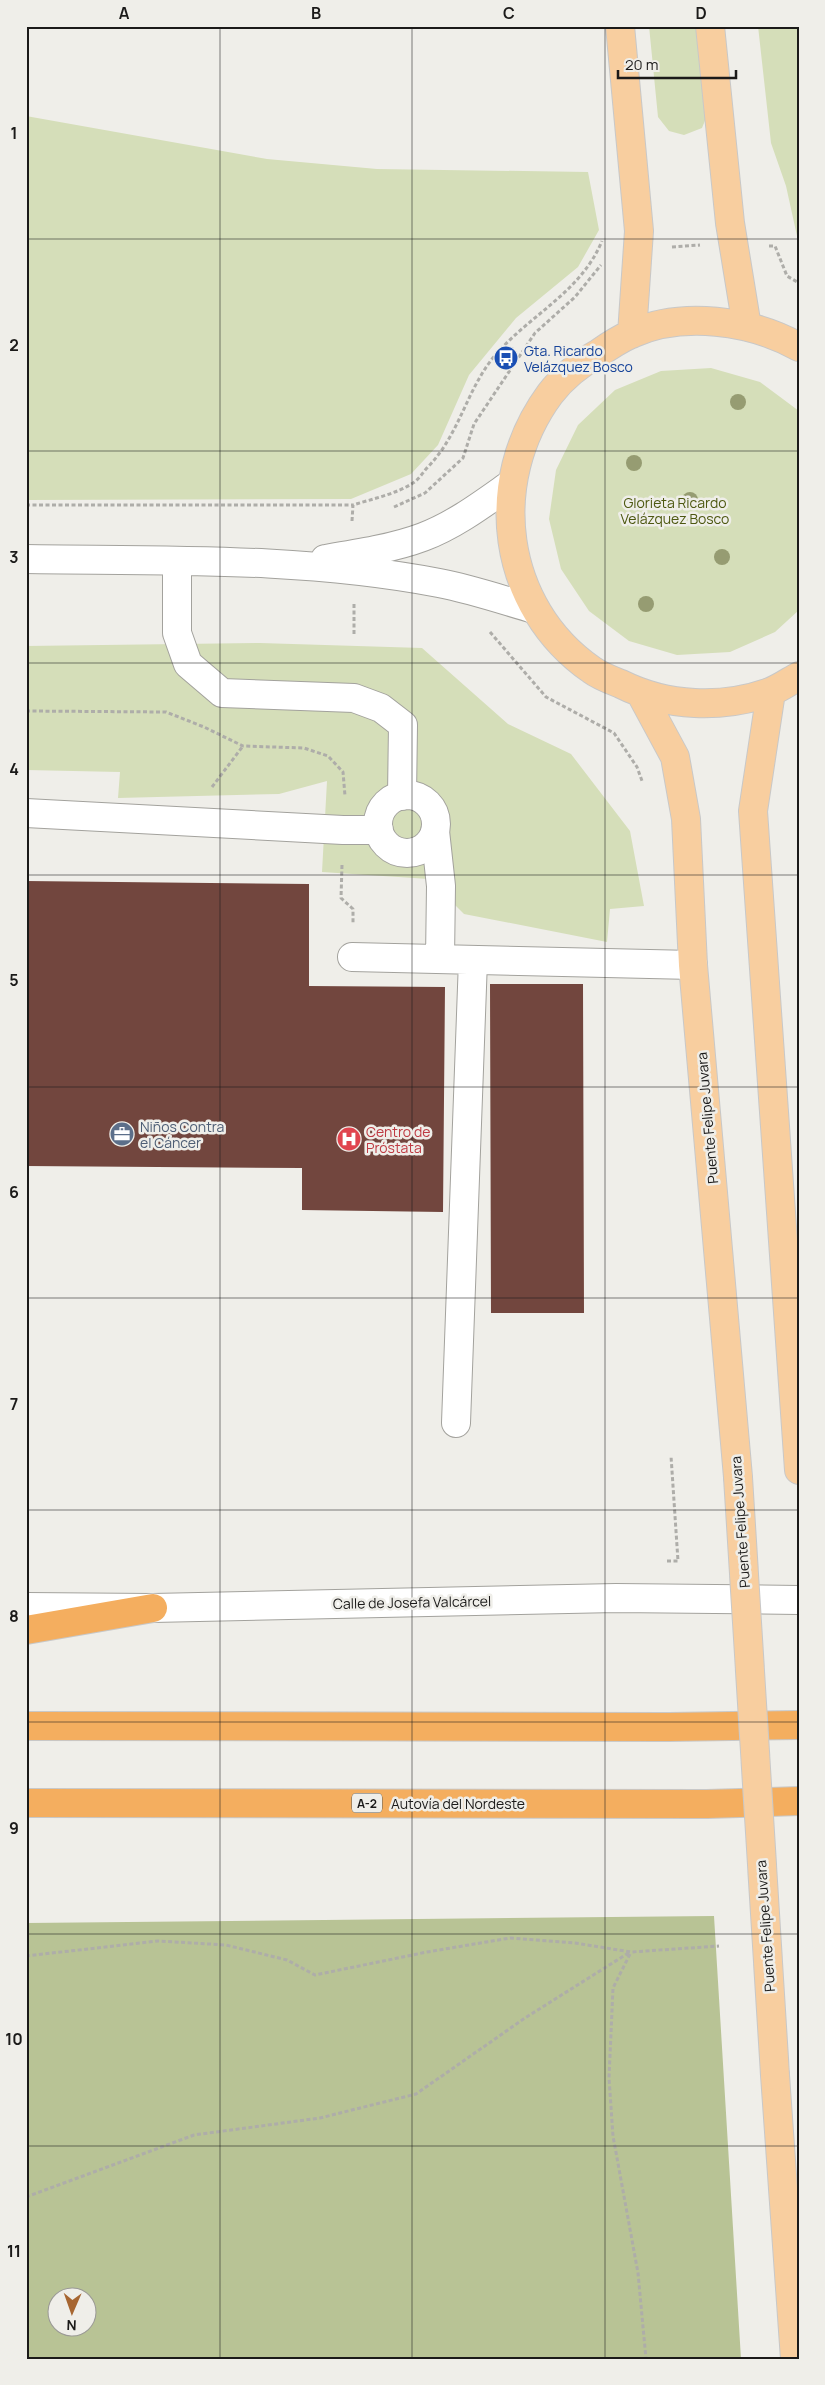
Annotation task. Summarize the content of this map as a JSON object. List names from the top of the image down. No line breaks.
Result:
{"streets":{"highway":["A-2","Autovía del Nordeste"],"main road":["Puente Felipe Juvara"],"street":["Calle de Josefa Valcárcel"]},"parks":["Glorieta Ricardo Velázquez Bosco"],"places":{"bus stop":["Gta. Ricardo Velázquez Bosco"],"office":["Niños Contra el Cáncer"],"hospital":["Centro de Próstata"]},"scale_bar":"20 m","north":"bottom","grid":{"columns":["A","B","C","D"],"rows":["1","2","3","4","5","6","7","8","9","10","11"]}}
